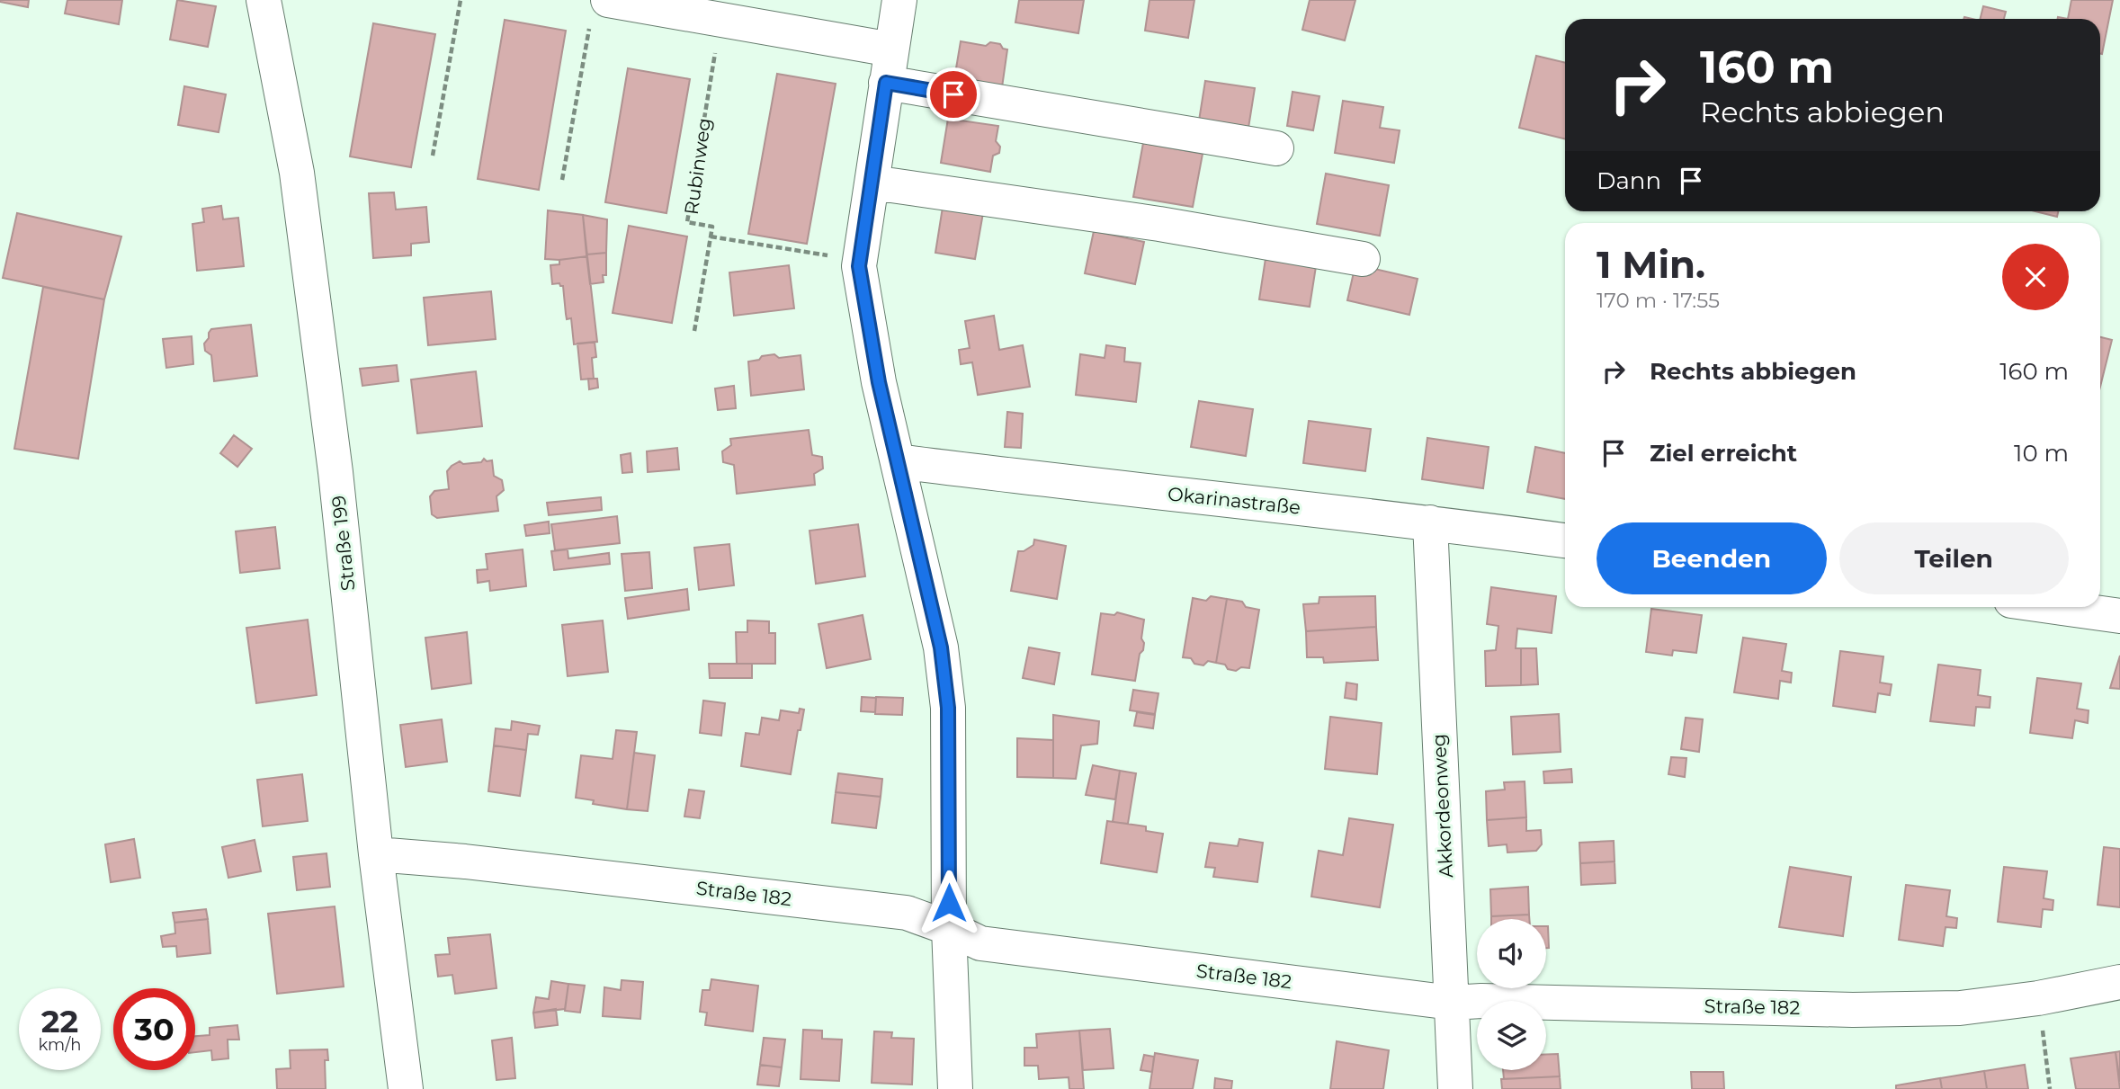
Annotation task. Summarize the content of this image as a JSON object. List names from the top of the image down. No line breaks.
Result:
{"streets":{"street":["Okarinastraße","Straße 199","Akkordeonweg","Straße 182"],"path":["Rubinweg"]},"crossings":[["Okarinastraße","Akkordeonweg"],["Straße 199","Straße 182"],["Akkordeonweg","Straße 182"]],"page":{"turn":["160 m","Rechts abbiegen"],"then":"Dann","heading":["1 Min.","170 m · 17:55"],"list":[{"name":"Rechts abbiegen","value":"160 m"},{"name":"Ziel erreicht","value":"10 m"}],"buttons":["Beenden","Teilen"],"speed":"22 km/h","limit":"30"}}
